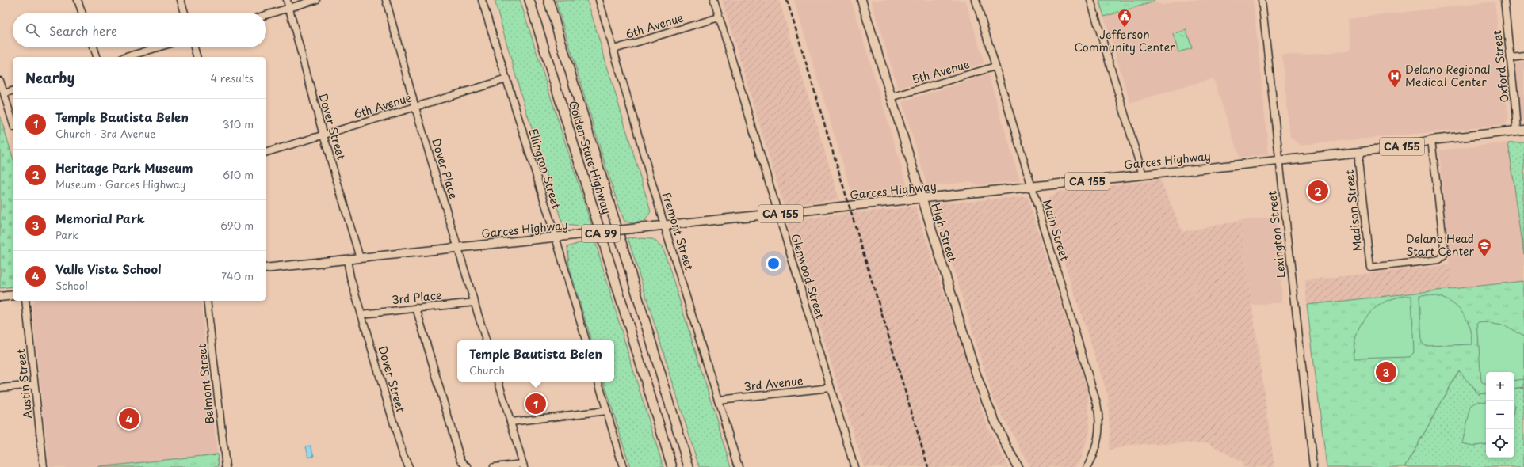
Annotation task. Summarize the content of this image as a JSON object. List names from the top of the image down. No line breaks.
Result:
{"streets":{"highway":["Golden State Highway","CA 99"],"main road":["CA 155","Garces Highway","High Street"],"street":["6th Avenue","Oxford Street","5th Avenue","Dover Street","Dover Place","Ellington Street","Madison Street","Main Street","Fremont Street","Lexington Street","Glenwood Street","3rd Place","Austin Street","Belmont Street","3rd Avenue"]},"crossings":[["6th Avenue","Dover Street"],["6th Avenue","Dover Place"],["6th Avenue","Ellington Street"],["6th Avenue","Fremont Street"],["6th Avenue","Glenwood Street"],["Oxford Street","Garces Highway"],["5th Avenue","Main Street"],["5th Avenue","High Street"],["Dover Street","Garces Highway"],["Dover Street","3rd Place"],["Garces Highway","Dover Place"],["Garces Highway","Ellington Street"],["Garces Highway","Madison Street"],["Garces Highway","Main Street"],["Garces Highway","Fremont Street"],["Garces Highway","High Street"],["Garces Highway","Lexington Street"],["Garces Highway","Glenwood Street"],["Dover Place","3rd Place"],["Fremont Street","3rd Avenue"],["Glenwood Street","3rd Avenue"]],"places":{"public building":["Jefferson Community Center"],"hospital":["Delano Regional Medical Center"],"school or university":["Delano Head Start Center"]},"page":{"search":"Search here","heading":["Nearby","4 results"],"list":[{"mark":"1","name":"Temple Bautista Belen","note":"Church · 3rd Avenue","value":"310 m"},{"mark":"2","name":"Heritage Park Museum","note":"Museum · Garces Highway","value":"610 m"},{"mark":"3","name":"Memorial Park","note":"Park","value":"690 m"},{"mark":"4","name":"Valle Vista School","note":"School","value":"740 m"}],"pins":["2","3","1","4"],"popup":["Temple Bautista Belen","Church"],"map_buttons":["+","−"]}}
